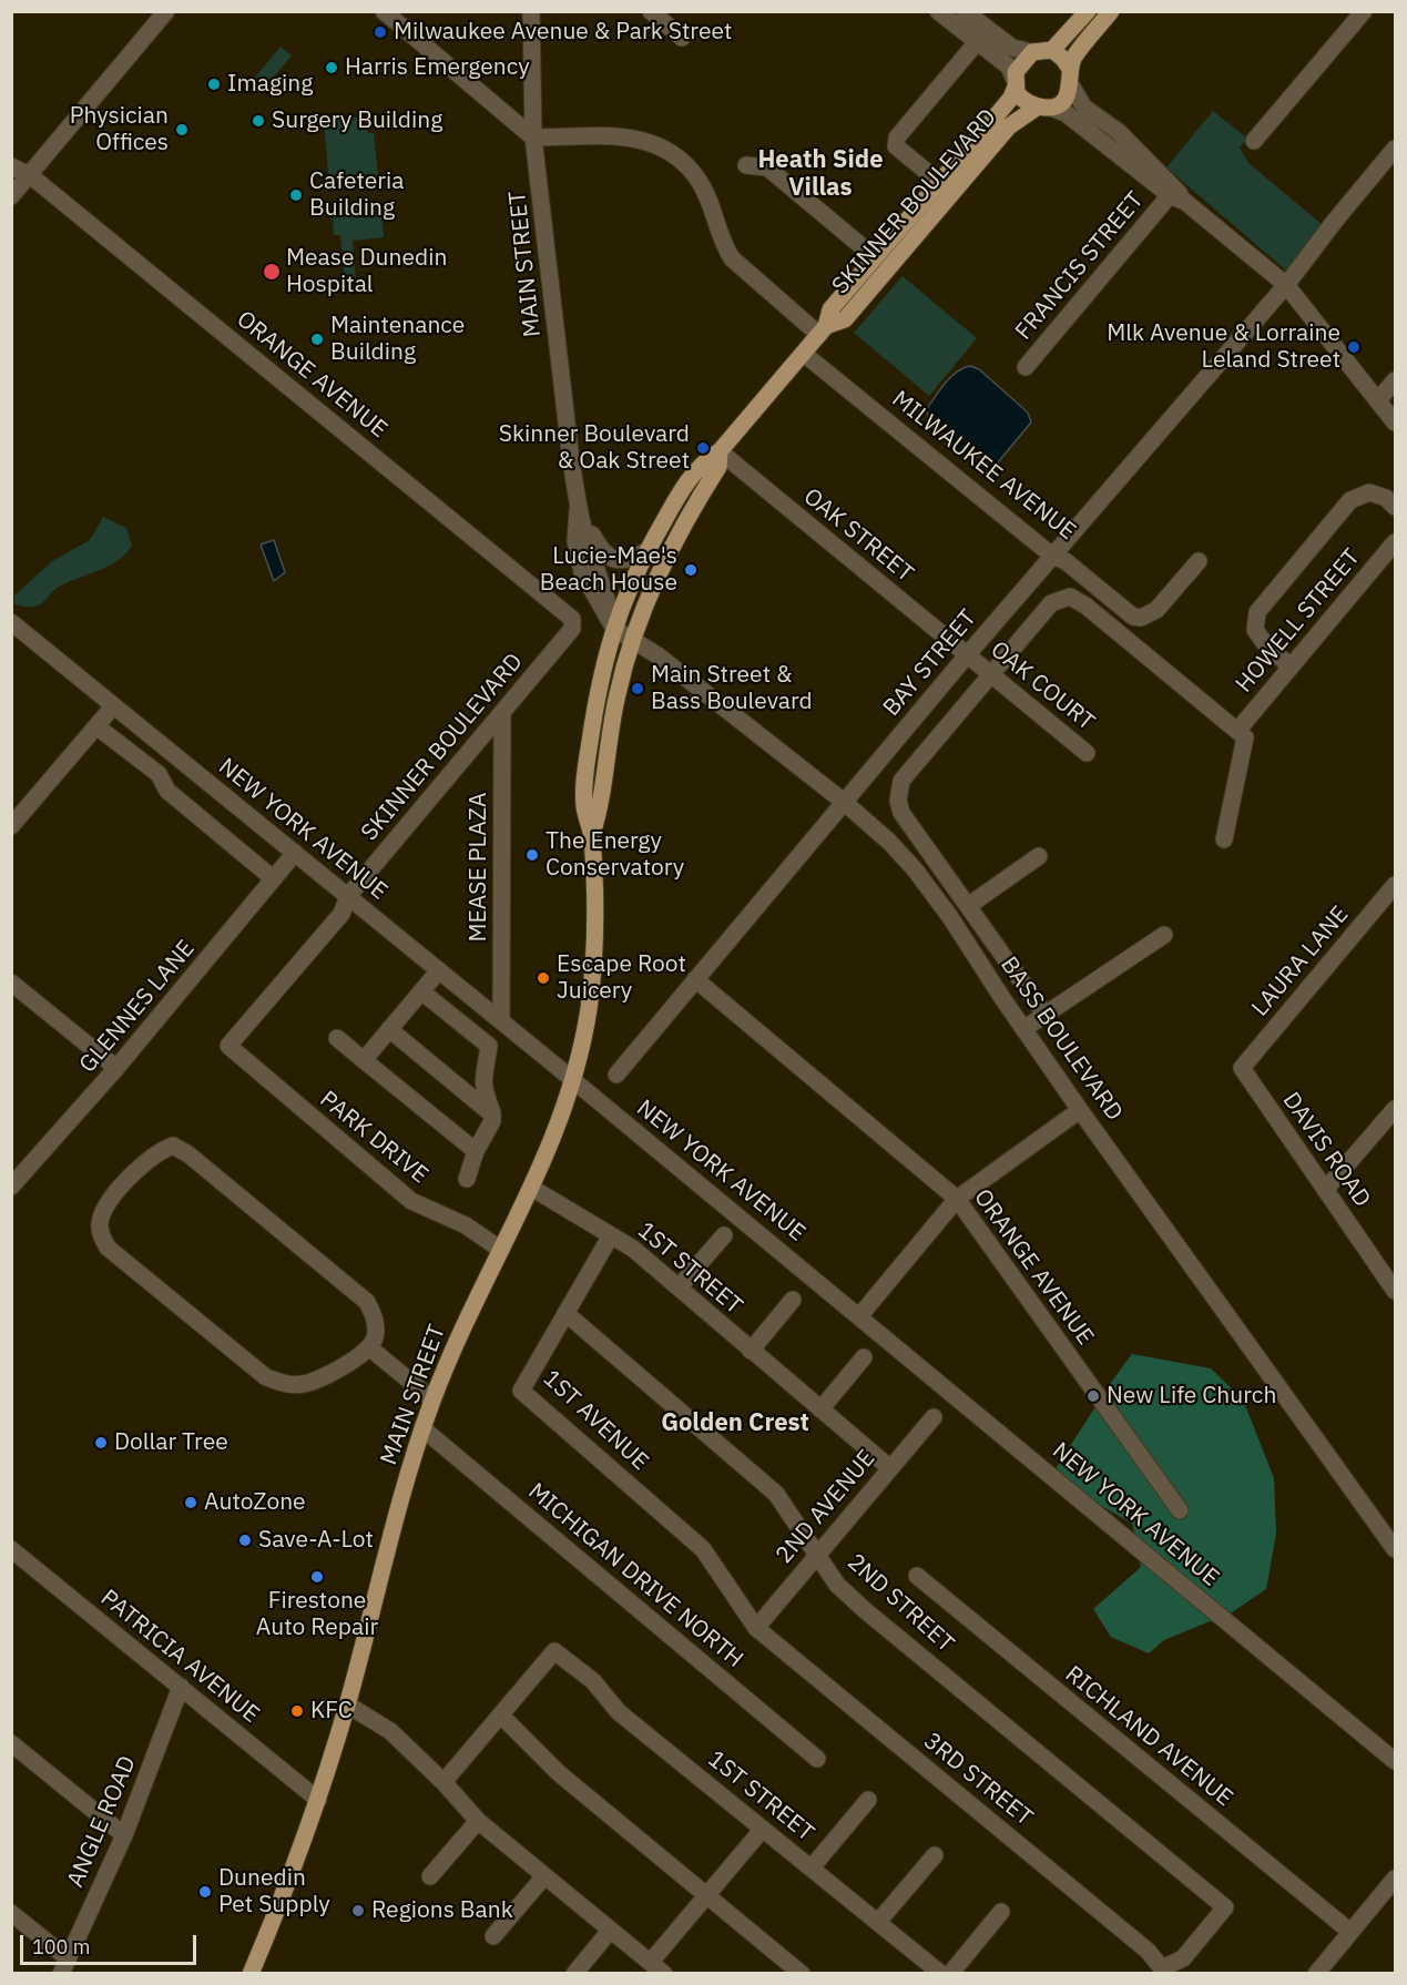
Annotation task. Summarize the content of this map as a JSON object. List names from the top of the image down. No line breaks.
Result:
{"streets":{"main road":["SKINNER BOULEVARD","MAIN STREET"],"street":["FRANCIS STREET","ORANGE AVENUE","MILWAUKEE AVENUE","OAK STREET","HOWELL STREET","BAY STREET","OAK COURT","NEW YORK AVENUE","MEASE PLAZA","LAURA LANE","GLENNES LANE","BASS BOULEVARD","PARK DRIVE","DAVIS ROAD","1ST STREET","1ST AVENUE","2ND AVENUE","MICHIGAN DRIVE NORTH","2ND STREET","PATRICIA AVENUE","RICHLAND AVENUE","3RD STREET","ANGLE ROAD"]},"crossings":[["SKINNER BOULEVARD","MAIN STREET"],["SKINNER BOULEVARD","ORANGE AVENUE"],["SKINNER BOULEVARD","MILWAUKEE AVENUE"],["SKINNER BOULEVARD","OAK STREET"],["SKINNER BOULEVARD","NEW YORK AVENUE"],["SKINNER BOULEVARD","MEASE PLAZA"],["SKINNER BOULEVARD","BASS BOULEVARD"],["SKINNER BOULEVARD","PARK DRIVE"],["MAIN STREET","NEW YORK AVENUE"],["MAIN STREET","BASS BOULEVARD"],["MAIN STREET","PARK DRIVE"],["MAIN STREET","MICHIGAN DRIVE NORTH"],["MAIN STREET","PATRICIA AVENUE"],["ORANGE AVENUE","BAY STREET"],["MILWAUKEE AVENUE","BAY STREET"],["OAK STREET","BAY STREET"],["OAK STREET","OAK COURT"],["BAY STREET","OAK COURT"],["BAY STREET","BASS BOULEVARD"],["NEW YORK AVENUE","MEASE PLAZA"],["NEW YORK AVENUE","GLENNES LANE"],["LAURA LANE","DAVIS ROAD"],["1ST STREET","1ST AVENUE"],["1ST STREET","2ND AVENUE"],["1ST AVENUE","2ND AVENUE"],["1ST AVENUE","2ND STREET"],["1ST AVENUE","3RD STREET"],["2ND AVENUE","2ND STREET"],["2ND AVENUE","3RD STREET"],["2ND STREET","3RD STREET"],["PATRICIA AVENUE","ANGLE ROAD"]],"districts":["Heath Side Villas","Golden Crest"],"places":["Milwaukee Avenue & Park Street","Harris Emergency","Imaging","Surgery Building","Physician Offices","Cafeteria Building","Mease Dunedin Hospital","Maintenance Building","Mlk Avenue & Lorraine Leland Street","Skinner Boulevard & Oak Street","Lucie-Mae's Beach House","Main Street & Bass Boulevard","The Energy Conservatory","Escape Root Juicery","New Life Church","Dollar Tree","AutoZone","Save-A-Lot","Firestone Auto Repair","KFC","Dunedin Pet Supply","Regions Bank"],"scale_bar":"100 m"}
